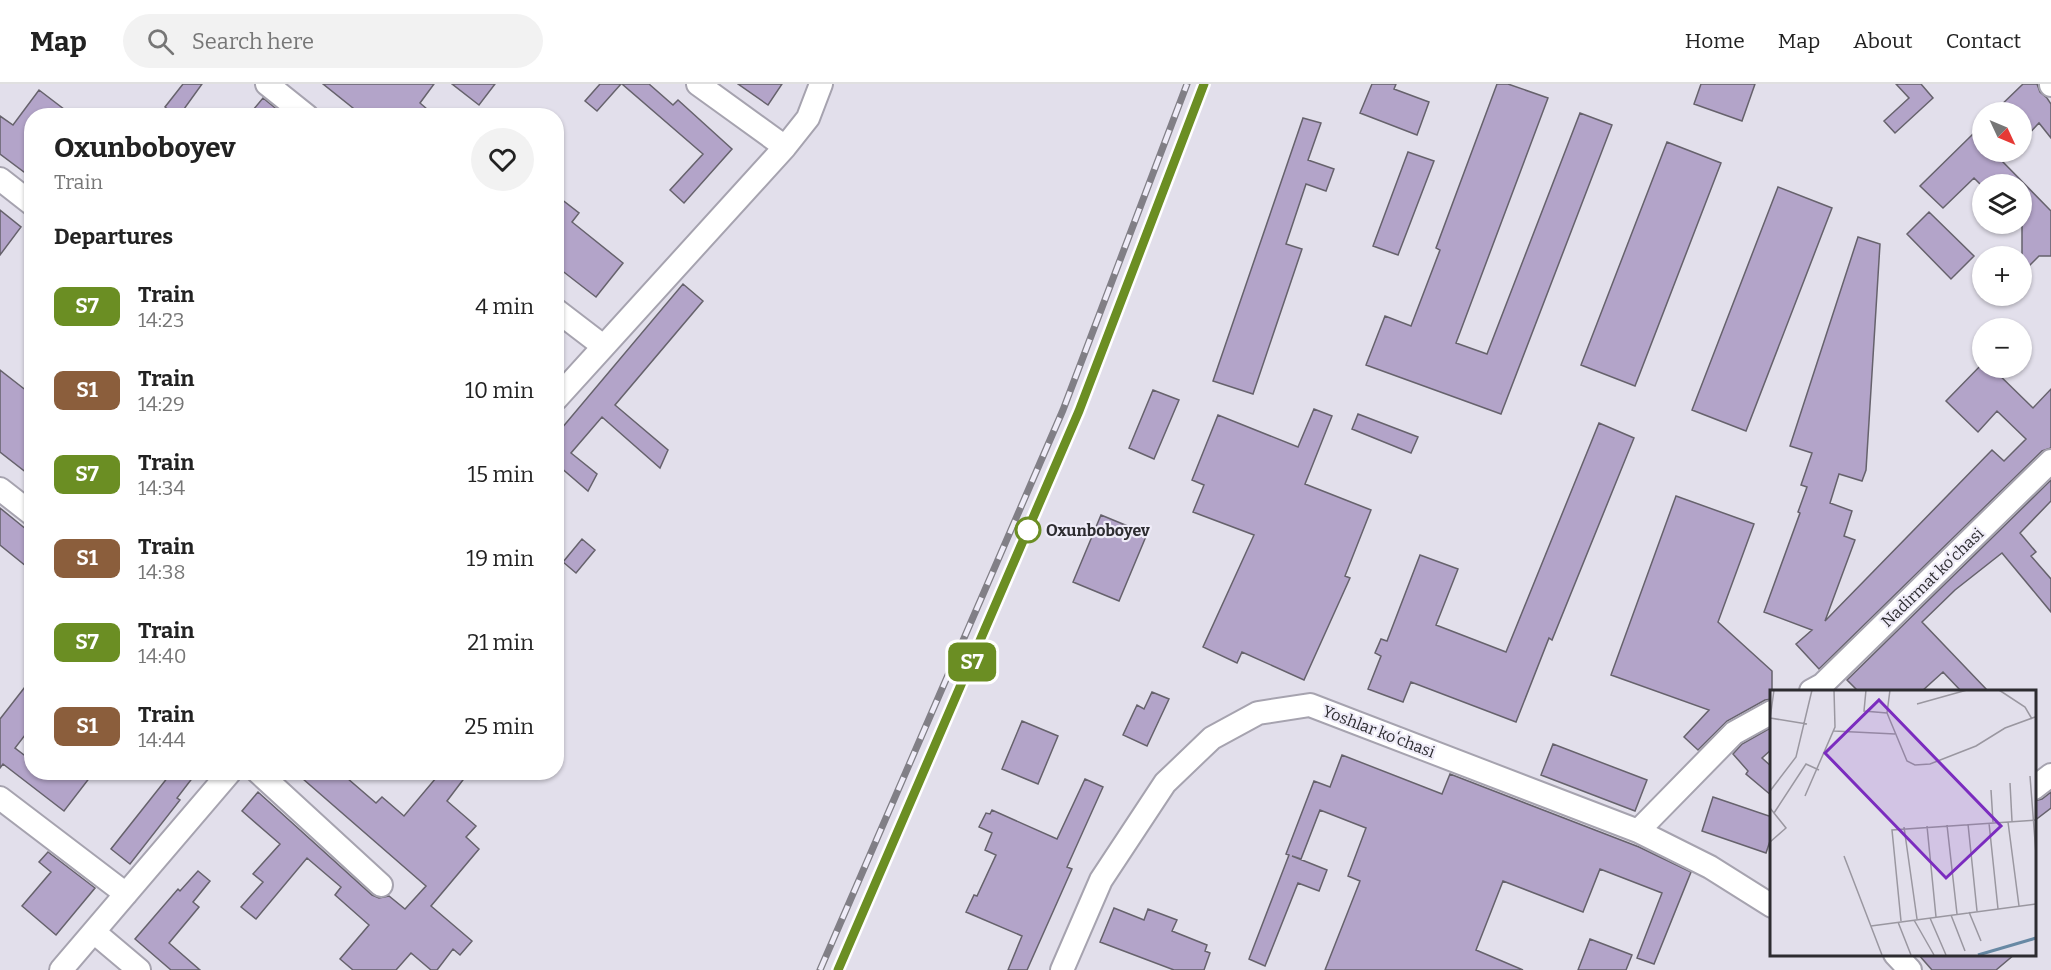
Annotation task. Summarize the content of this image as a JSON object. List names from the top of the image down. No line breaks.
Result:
{"streets":{"street":["Nadirmat koʻchasi","Yoshlar koʻchasi"]},"places":["Oxunboboyev"],"north":"bottom right","page":{"header":"Map","search":"Search here","nav":["Home","Map","About","Contact"],"on_map":"S7","map_buttons":["+","−"],"heading":[["Oxunboboyev","Train"],"Departures"],"list":[{"mark":"S7","name":"Train","note":"14:23","value":"4 min"},{"mark":"S1","name":"Train","note":"14:29","value":"10 min"},{"mark":"S7","name":"Train","note":"14:34","value":"15 min"},{"mark":"S1","name":"Train","note":"14:38","value":"19 min"},{"mark":"S7","name":"Train","note":"14:40","value":"21 min"},{"mark":"S1","name":"Train","note":"14:44","value":"25 min"}]}}
